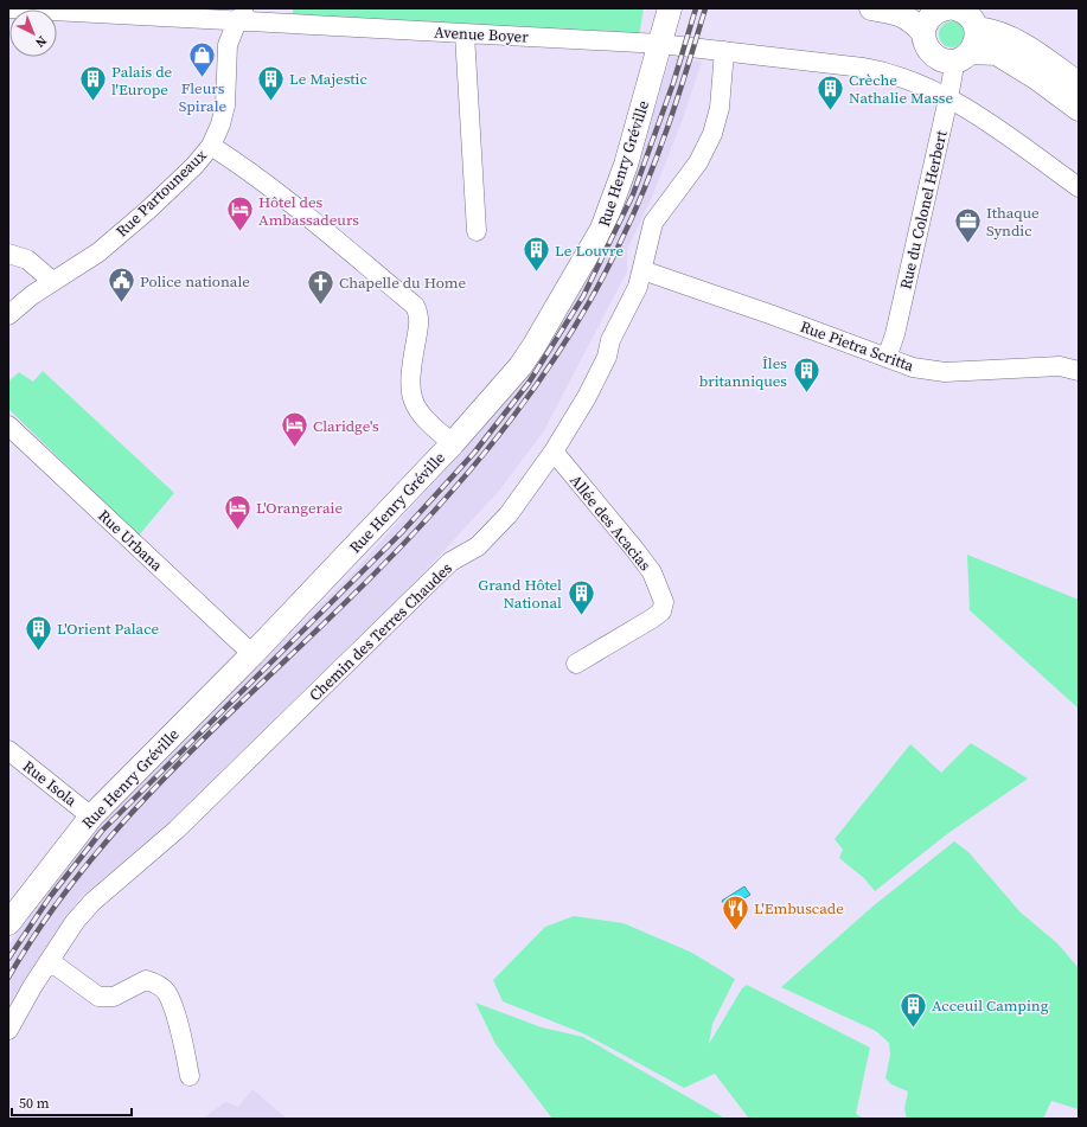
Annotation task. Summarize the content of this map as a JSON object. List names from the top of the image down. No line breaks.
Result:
{"streets":{"main road":["Rue Henry Gréville"],"street":["Avenue Boyer","Rue Partouneaux","Rue du Colonel Herbert","Rue Pietra Scritta","Allée des Acacias","Rue Urbana","Chemin des Terres Chaudes","Rue Isola"]},"crossings":[["Avenue Boyer","Rue Henry Gréville"],["Avenue Boyer","Rue Partouneaux"],["Avenue Boyer","Rue du Colonel Herbert"],["Avenue Boyer","Chemin des Terres Chaudes"],["Rue Henry Gréville","Rue Urbana"],["Rue Henry Gréville","Rue Isola"],["Rue du Colonel Herbert","Rue Pietra Scritta"],["Rue Pietra Scritta","Chemin des Terres Chaudes"],["Allée des Acacias","Chemin des Terres Chaudes"]],"places":{"shop":["Fleurs Spirale"],"building":["Le Majestic","Palais de l'Europe","Crèche Nathalie Masse","Le Louvre","Îles britanniques","Grand Hôtel National","L'Orient Palace","Acceuil Camping"],"hotel":["Hôtel des Ambassadeurs","Claridge's","L'Orangeraie"],"office":["Ithaque Syndic"],"public building":["Police nationale"],"church":["Chapelle du Home"],"restaurant":["L'Embuscade"]},"scale_bar":"50 m","north":"bottom right"}
